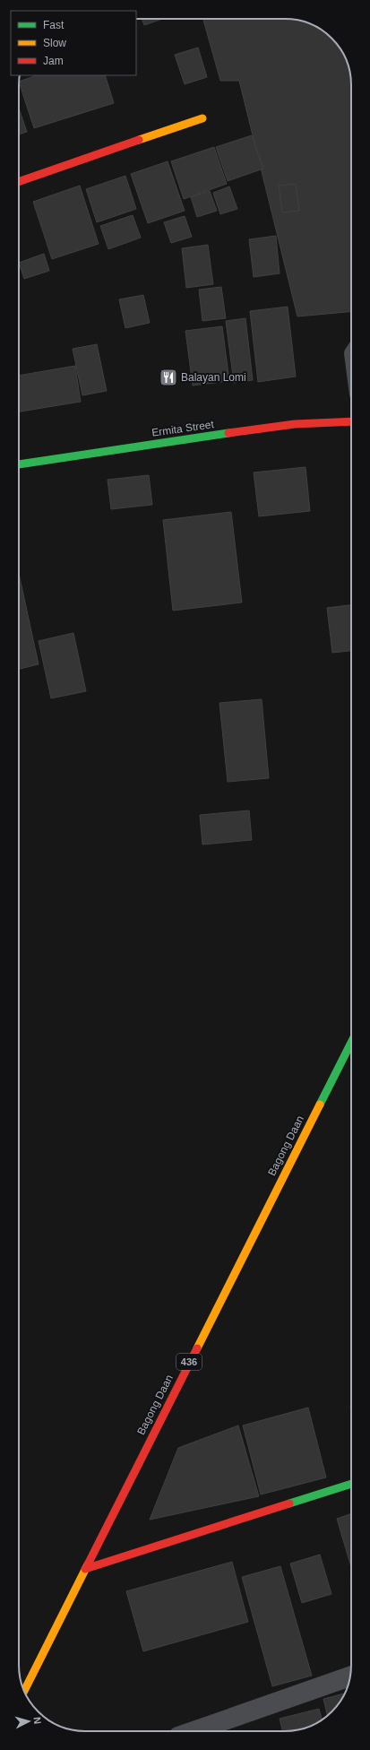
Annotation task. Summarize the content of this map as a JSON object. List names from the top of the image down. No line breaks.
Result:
{"streets":{"main road":["Ermita Street","Bagong Daan","436"]},"places":{"restaurant":["Balayan Lomi"]},"legend":["Fast","Slow","Jam"],"north":"right"}
